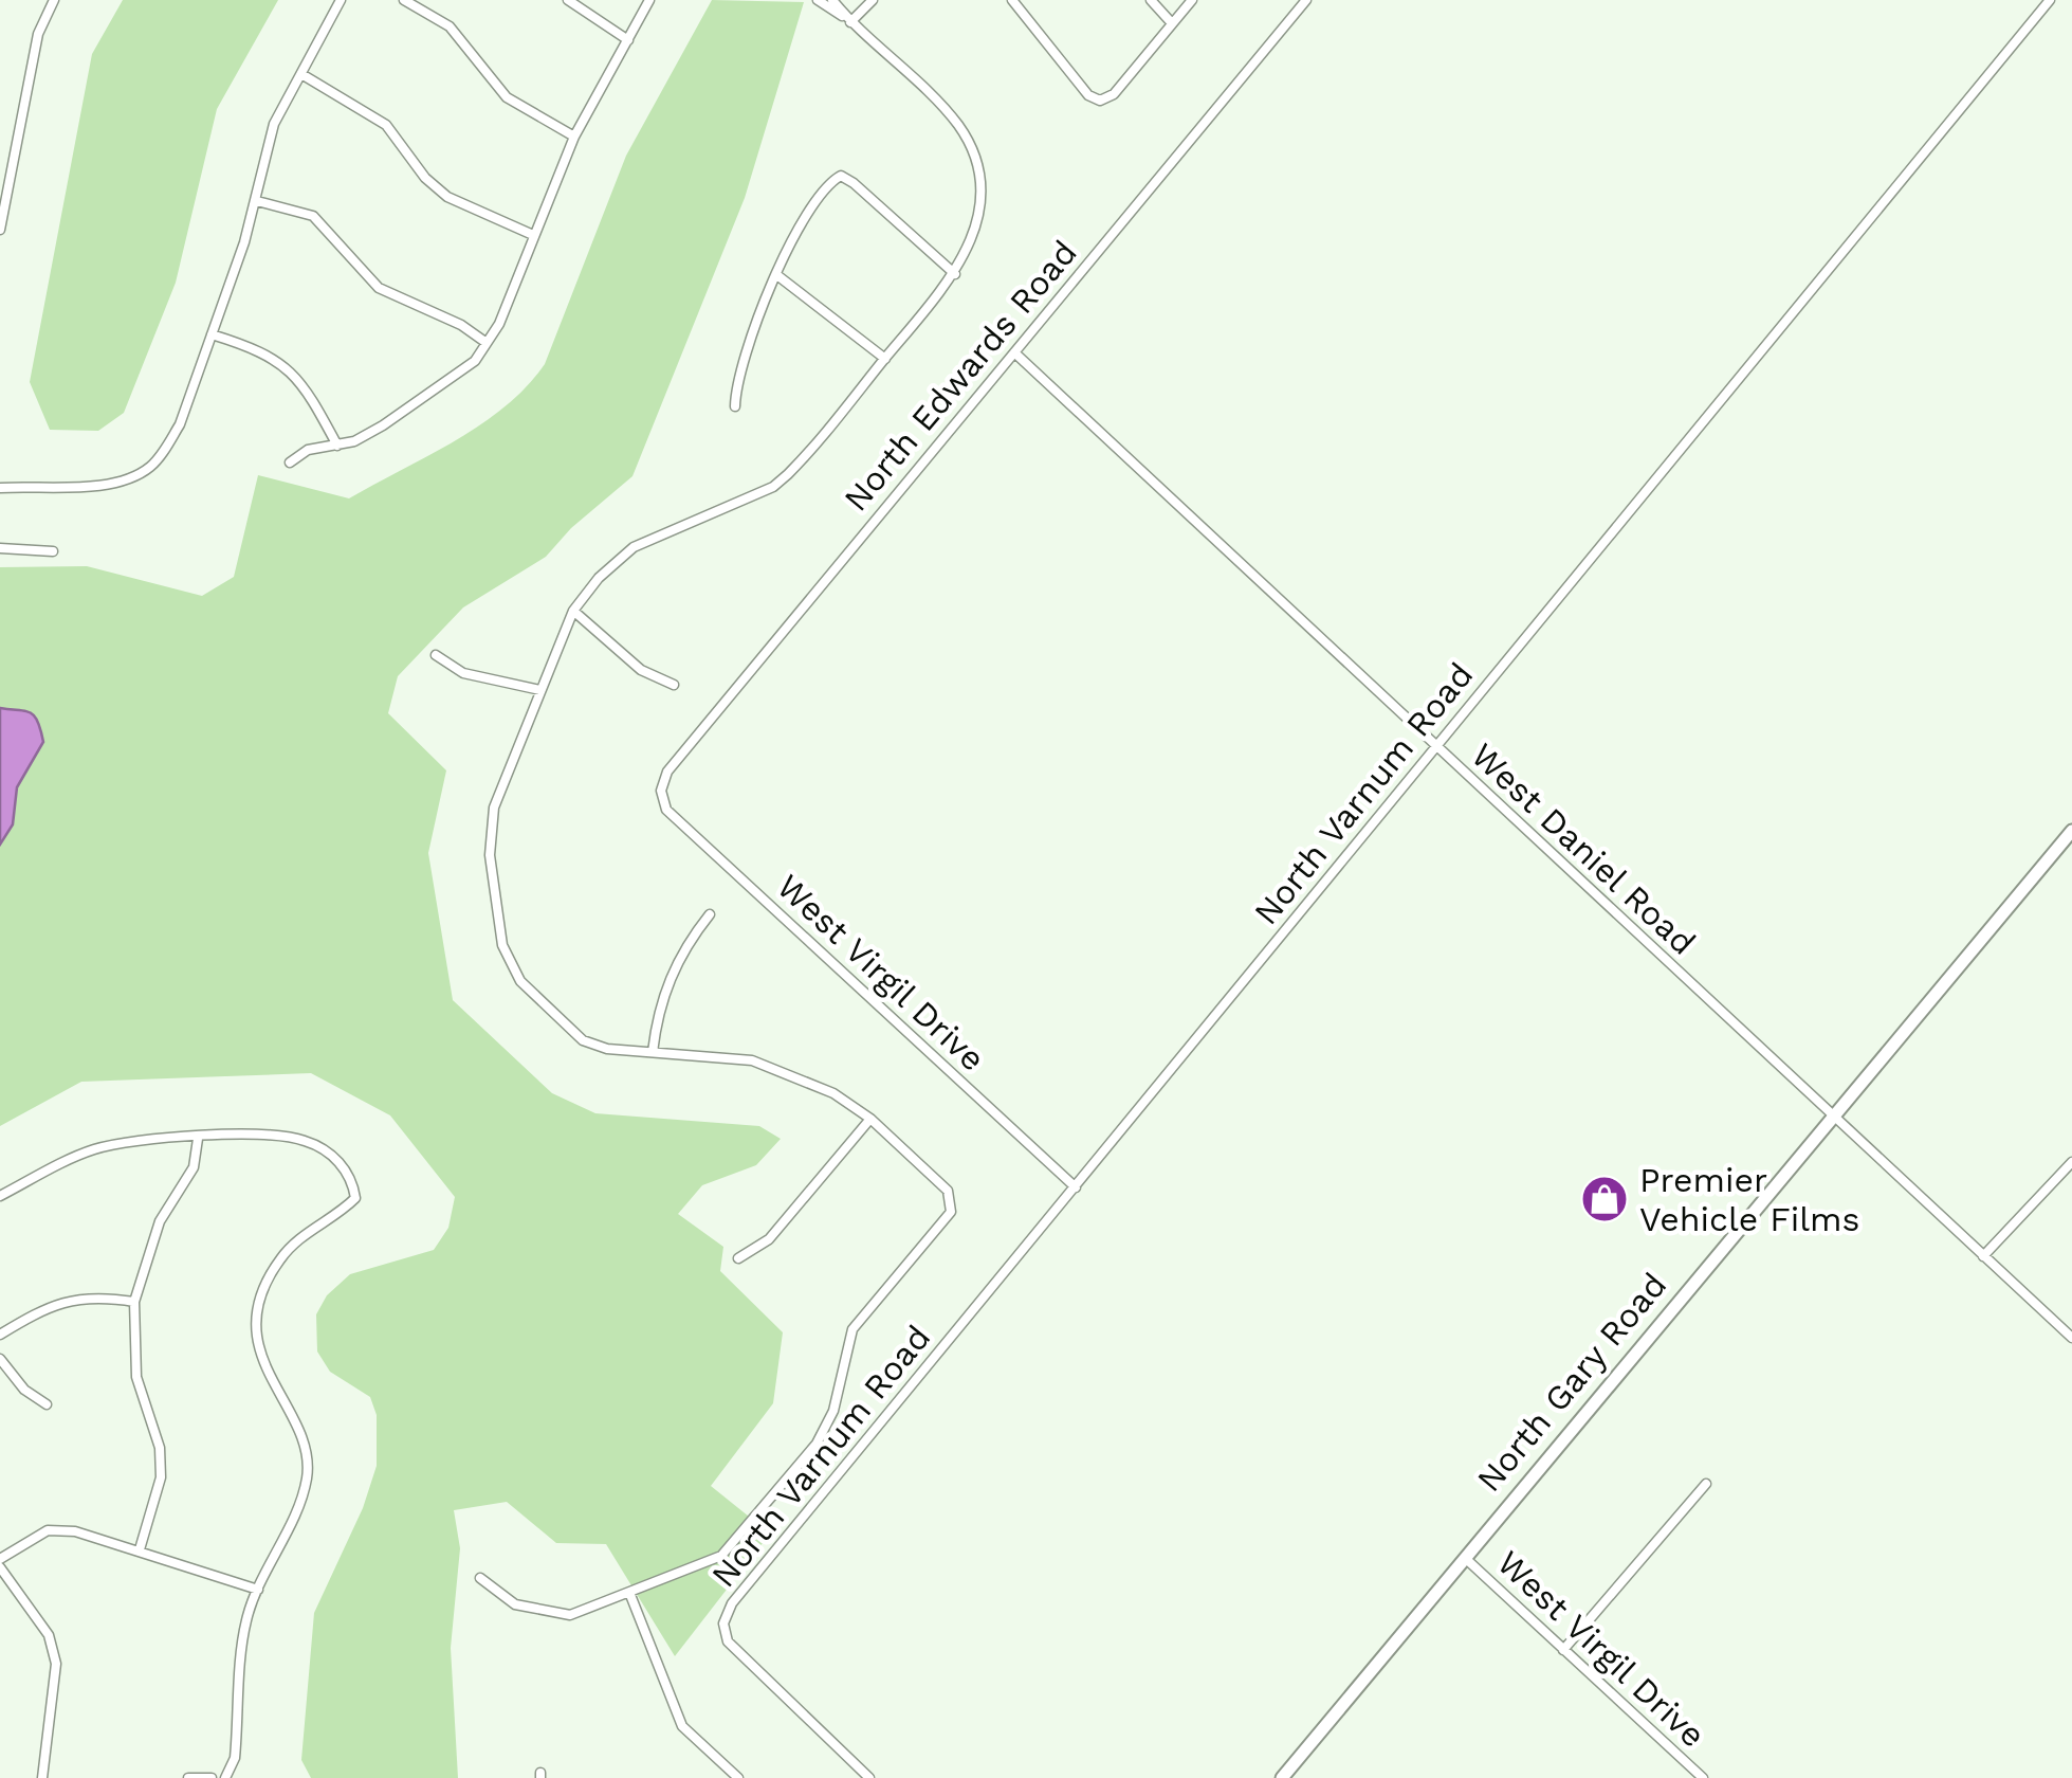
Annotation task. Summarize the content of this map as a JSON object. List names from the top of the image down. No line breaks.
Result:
{"streets":{"street":["North Edwards Road","North Varnum Road","West Daniel Road","West Virgil Drive","North Gary Road"]},"crossings":[["North Edwards Road","West Daniel Road"],["North Edwards Road","West Virgil Drive"],["North Varnum Road","West Daniel Road"],["North Varnum Road","West Virgil Drive"],["West Daniel Road","North Gary Road"],["West Virgil Drive","North Gary Road"]],"places":{"shop":["Premier Vehicle Films"]}}
